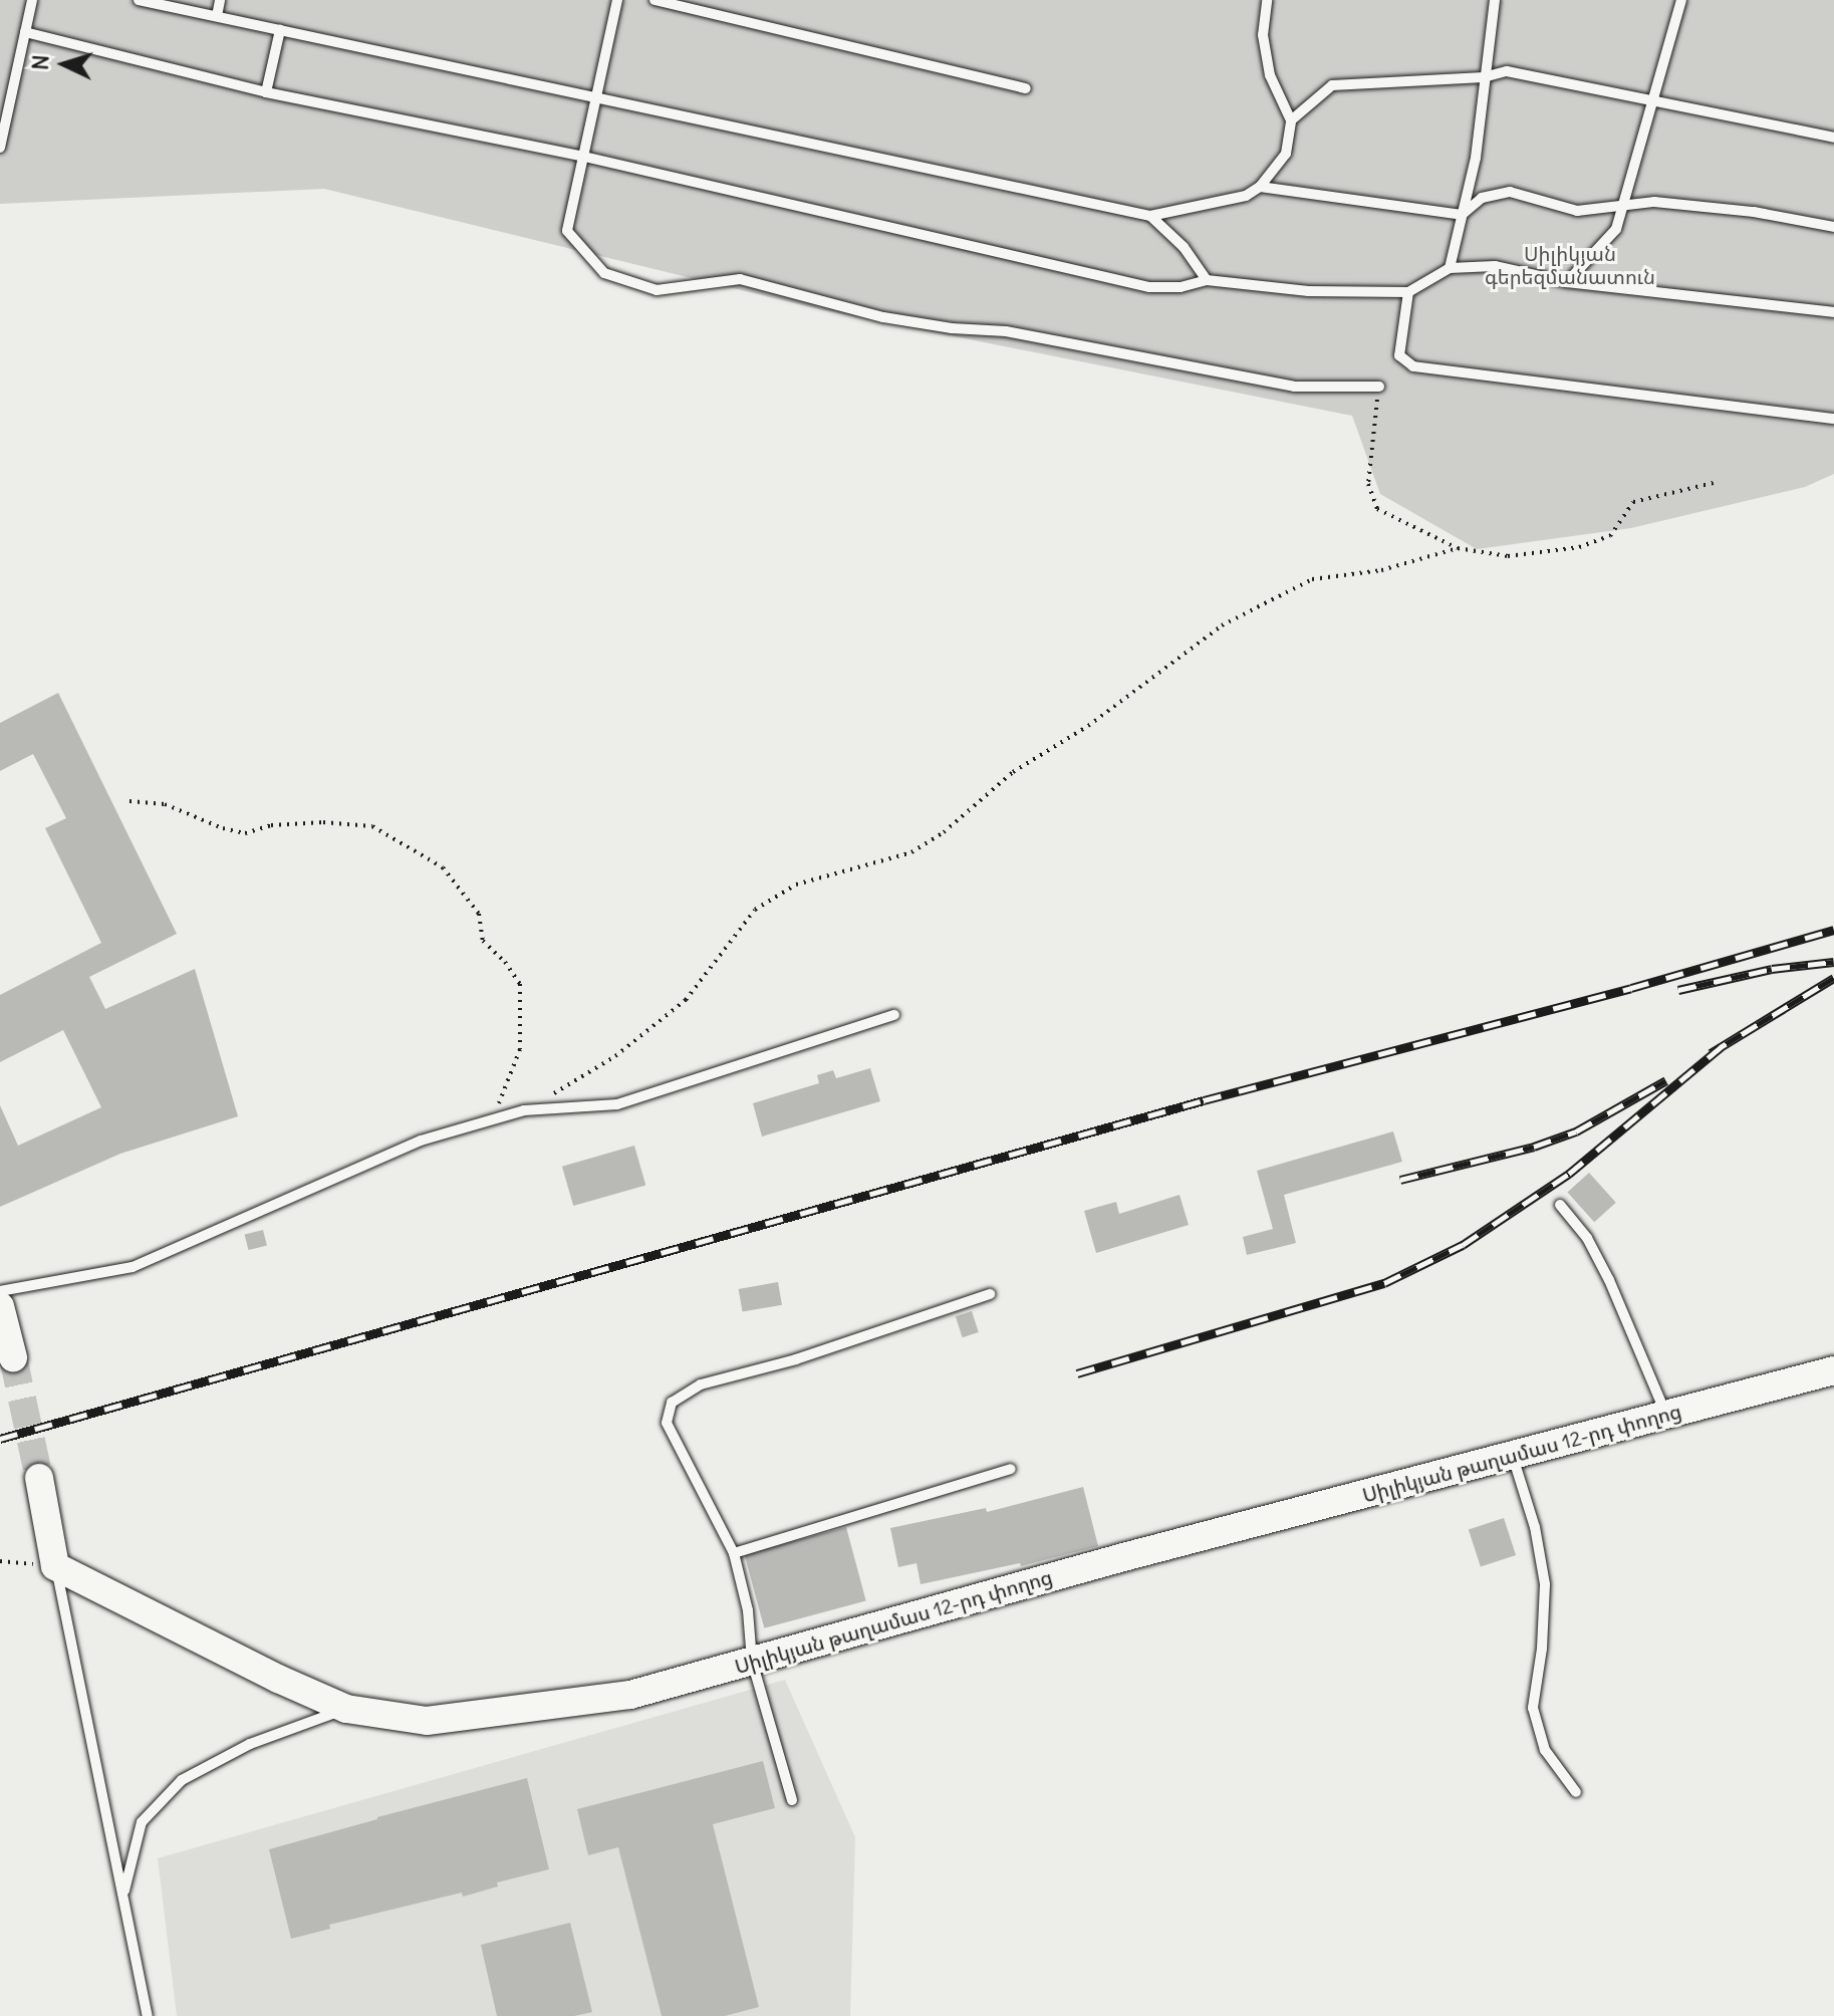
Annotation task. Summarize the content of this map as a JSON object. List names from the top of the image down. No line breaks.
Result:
{"streets":{"main road":["Սիլիկյան թաղամաս 12-րդ փողոց"]},"parks":["Սիլիկյան գերեզմանատուն"],"north":"left"}
